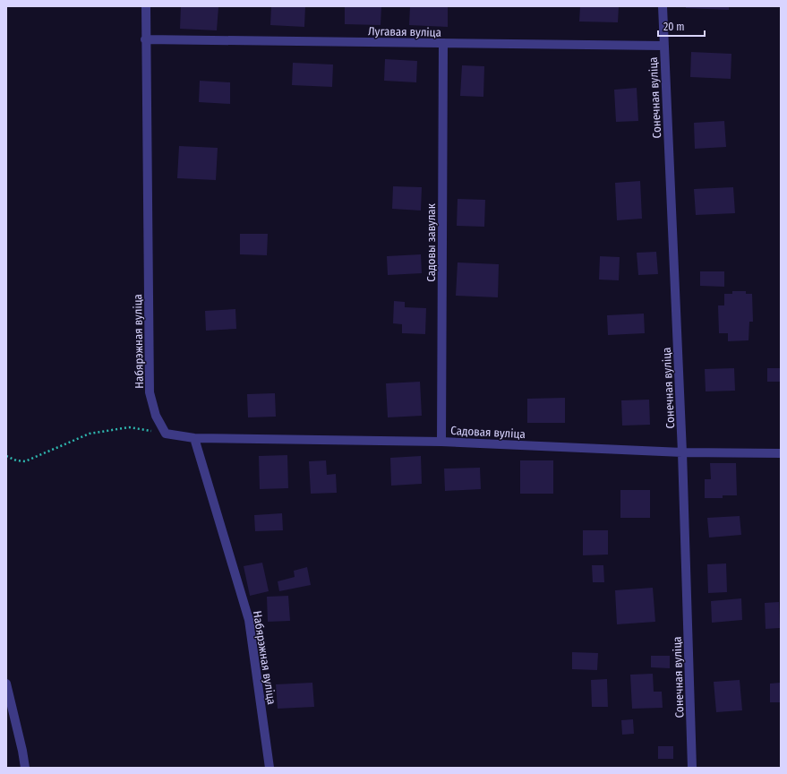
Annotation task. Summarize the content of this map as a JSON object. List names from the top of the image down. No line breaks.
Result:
{"streets":{"street":["Лугавая вуліца","Сонечная вуліца","Садовы завулак","Набярэжная вуліца","Садовая вуліца"]},"crossings":[["Лугавая вуліца","Сонечная вуліца"],["Лугавая вуліца","Садовы завулак"],["Лугавая вуліца","Набярэжная вуліца"],["Сонечная вуліца","Садовая вуліца"],["Садовы завулак","Садовая вуліца"],["Набярэжная вуліца","Садовая вуліца"]],"scale_bar":"20 m"}
